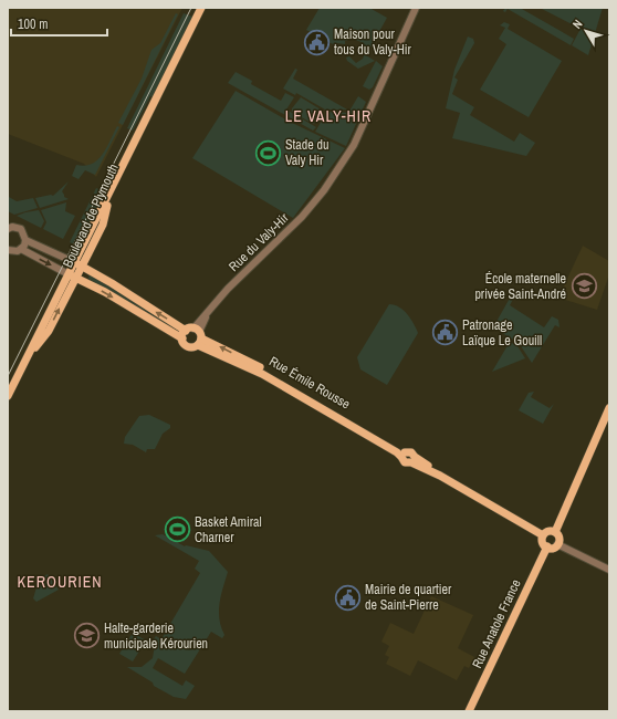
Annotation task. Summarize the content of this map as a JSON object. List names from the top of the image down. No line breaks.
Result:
{"streets":{"main road":["Boulevard de Plymouth","Rue Émile Rousse","Rue Anatole France"],"street":["Rue du Valy-Hir"]},"crossings":[["Boulevard de Plymouth","Rue Émile Rousse"],["Rue du Valy-Hir","Rue Émile Rousse"],["Rue Émile Rousse","Rue Anatole France"]],"districts":["LE VALY-HIR","KEROURIEN"],"places":{"public building":["Maison pour tous du Valy-Hir","Patronage Laïque Le Gouill","Mairie de quartier de Saint-Pierre"],"sports":["Stade du Valy Hir","Basket Amiral Charner"],"school or university":["École maternelle privée Saint-André","Halte-garderie municipale Kérourien"]},"scale_bar":"100 m","north":"top left"}
